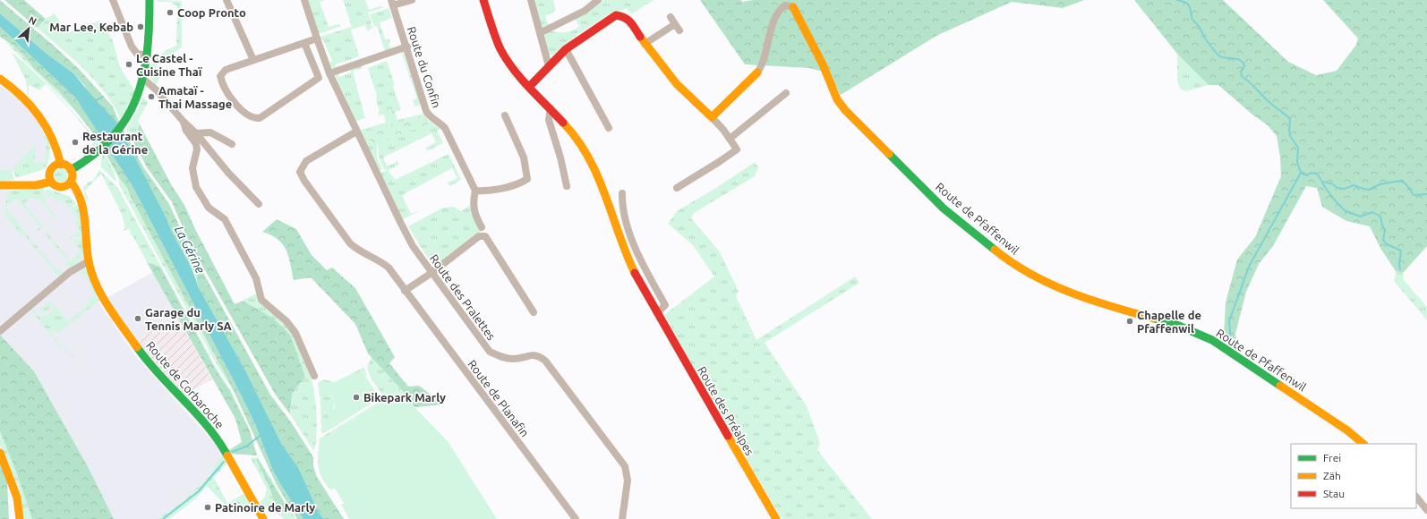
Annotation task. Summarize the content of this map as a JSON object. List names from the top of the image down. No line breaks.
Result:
{"streets":{"street":["Route du Confin","Route de Pfaffenwil","Route des Pralettes","Route de Corbaroche","Route de Planafin","Route des Préalpes"]},"crossings":[["Route des Pralettes","Route de Planafin"]],"water":["La Gérine"],"places":["Coop Pronto","Mar Lee, Kebab","Le Castel - Cuisine Thaï","Amataï - Thai Massage","Restaurant de la Gérine","Garage du Tennis Marly SA","Chapelle de Pfaffenwil","Bikepark Marly","Patinoire de Marly"],"legend":["Frei","Zäh","Stau"],"north":"top right"}
